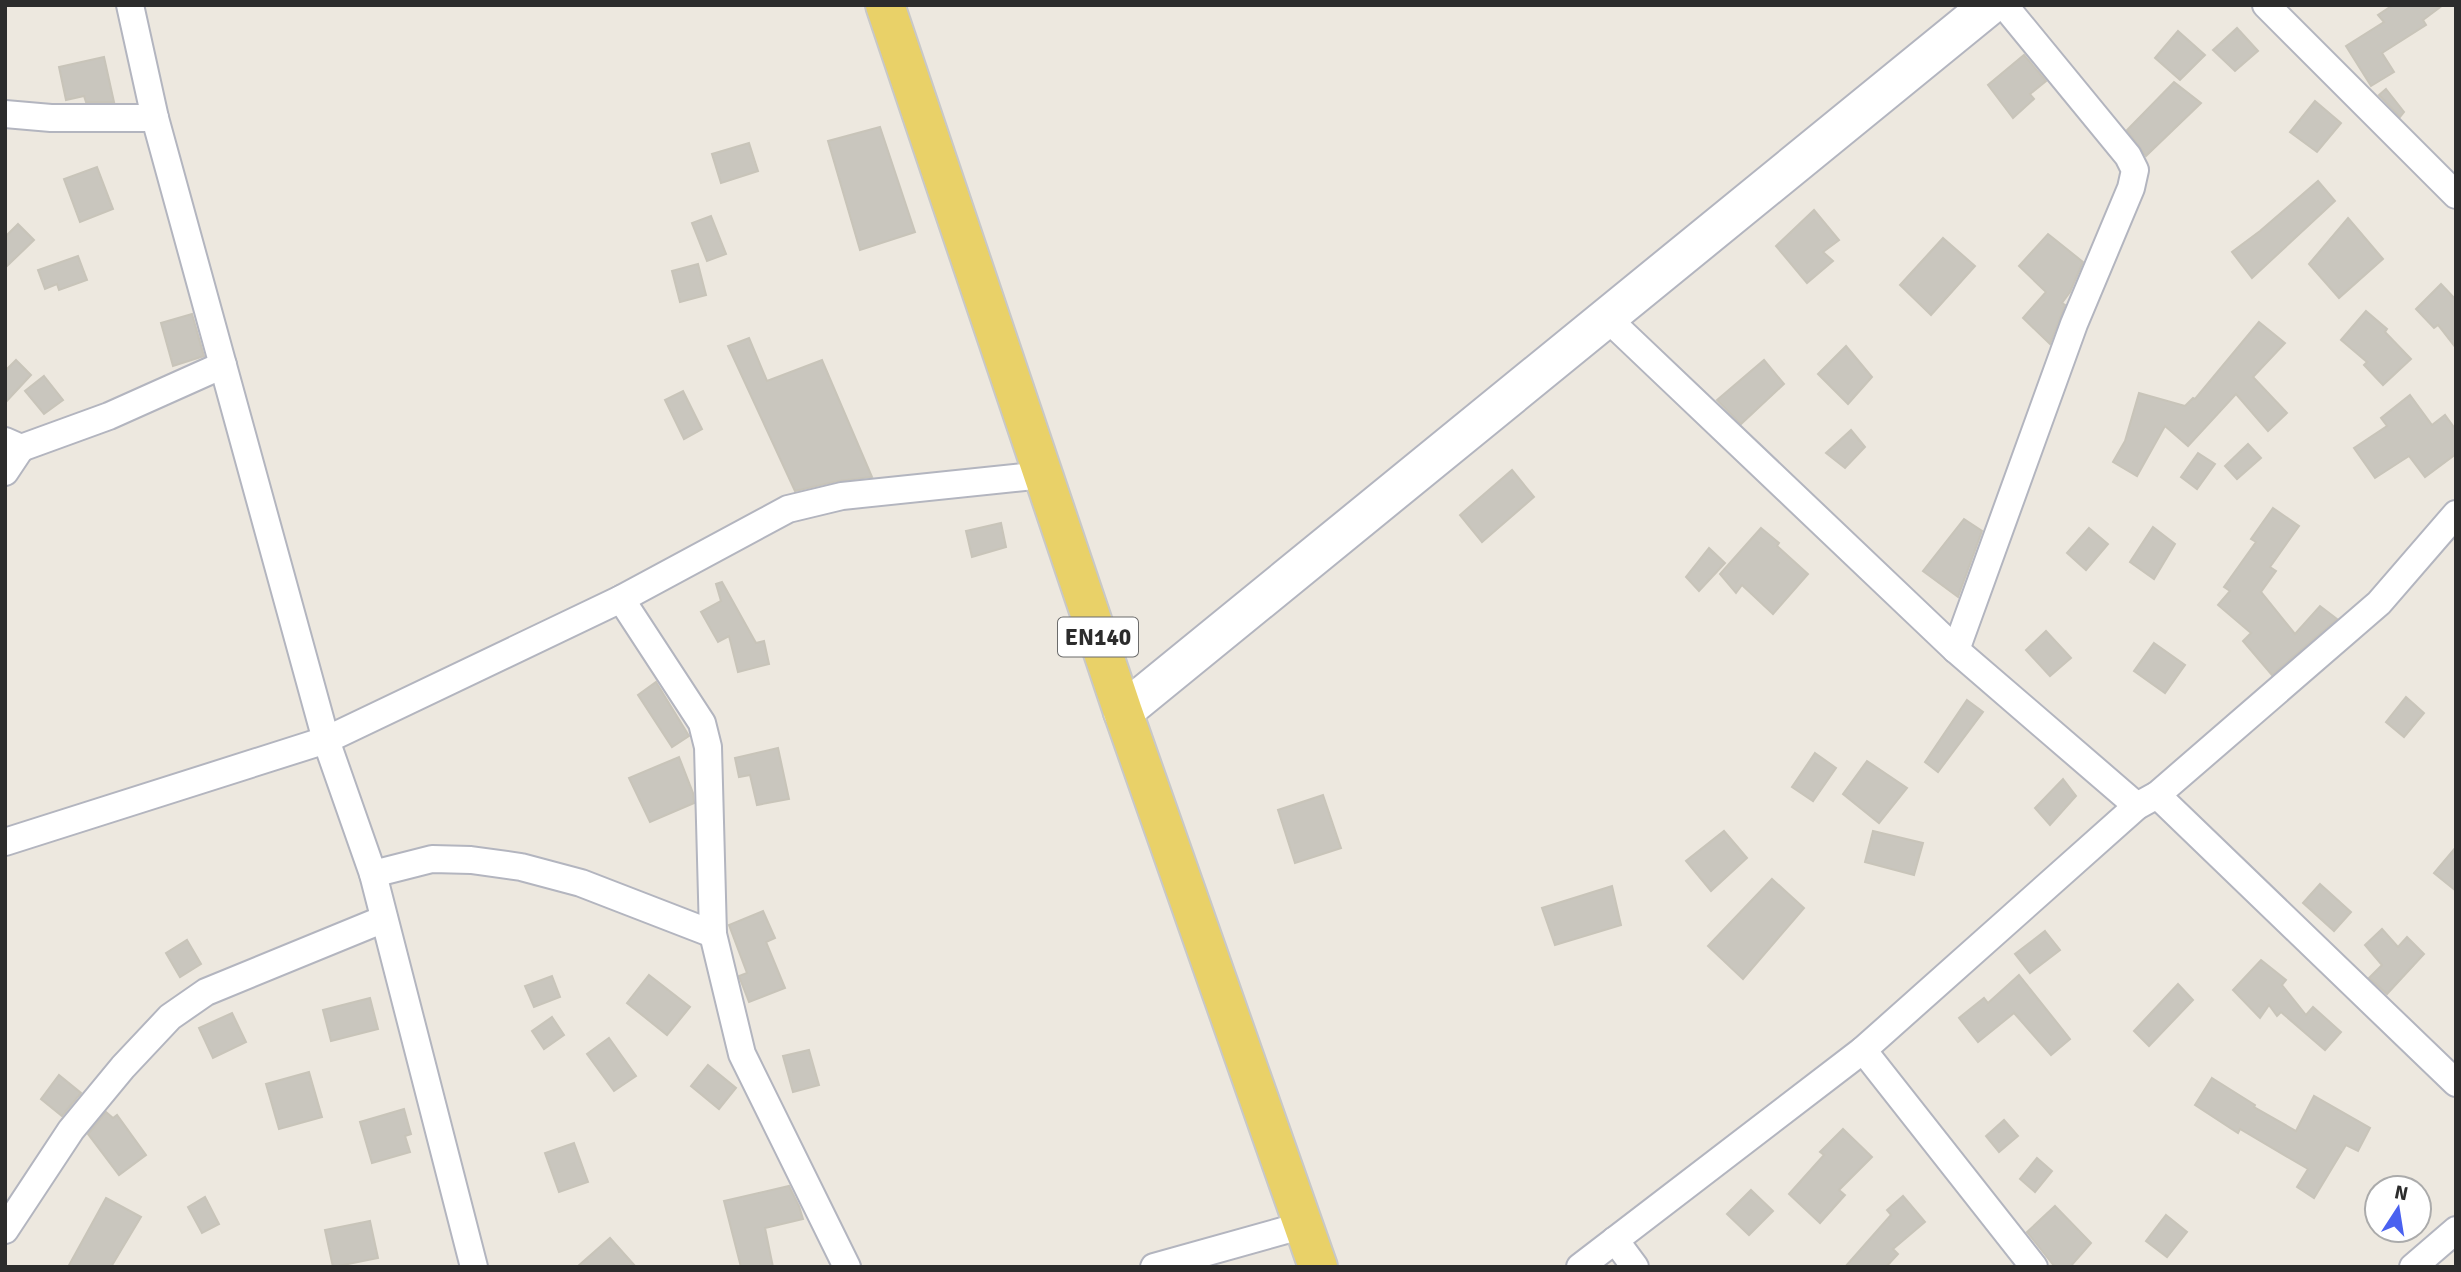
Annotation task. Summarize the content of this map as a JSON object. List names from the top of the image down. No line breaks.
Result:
{"streets":{"main road":["EN140"]},"north":"top"}
